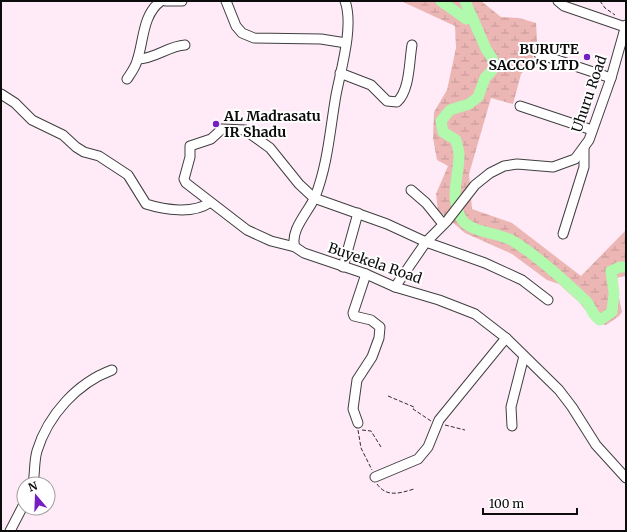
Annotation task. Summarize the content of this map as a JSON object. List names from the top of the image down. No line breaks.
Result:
{"streets":{"street":["Uhuru Road","Buyekela Road"]},"crossings":[["Uhuru Road","Buyekela Road"]],"places":["BURUTE SACCO'S LTD","AL Madrasatu IR Shadu"],"scale_bar":"100 m","north":"top"}
